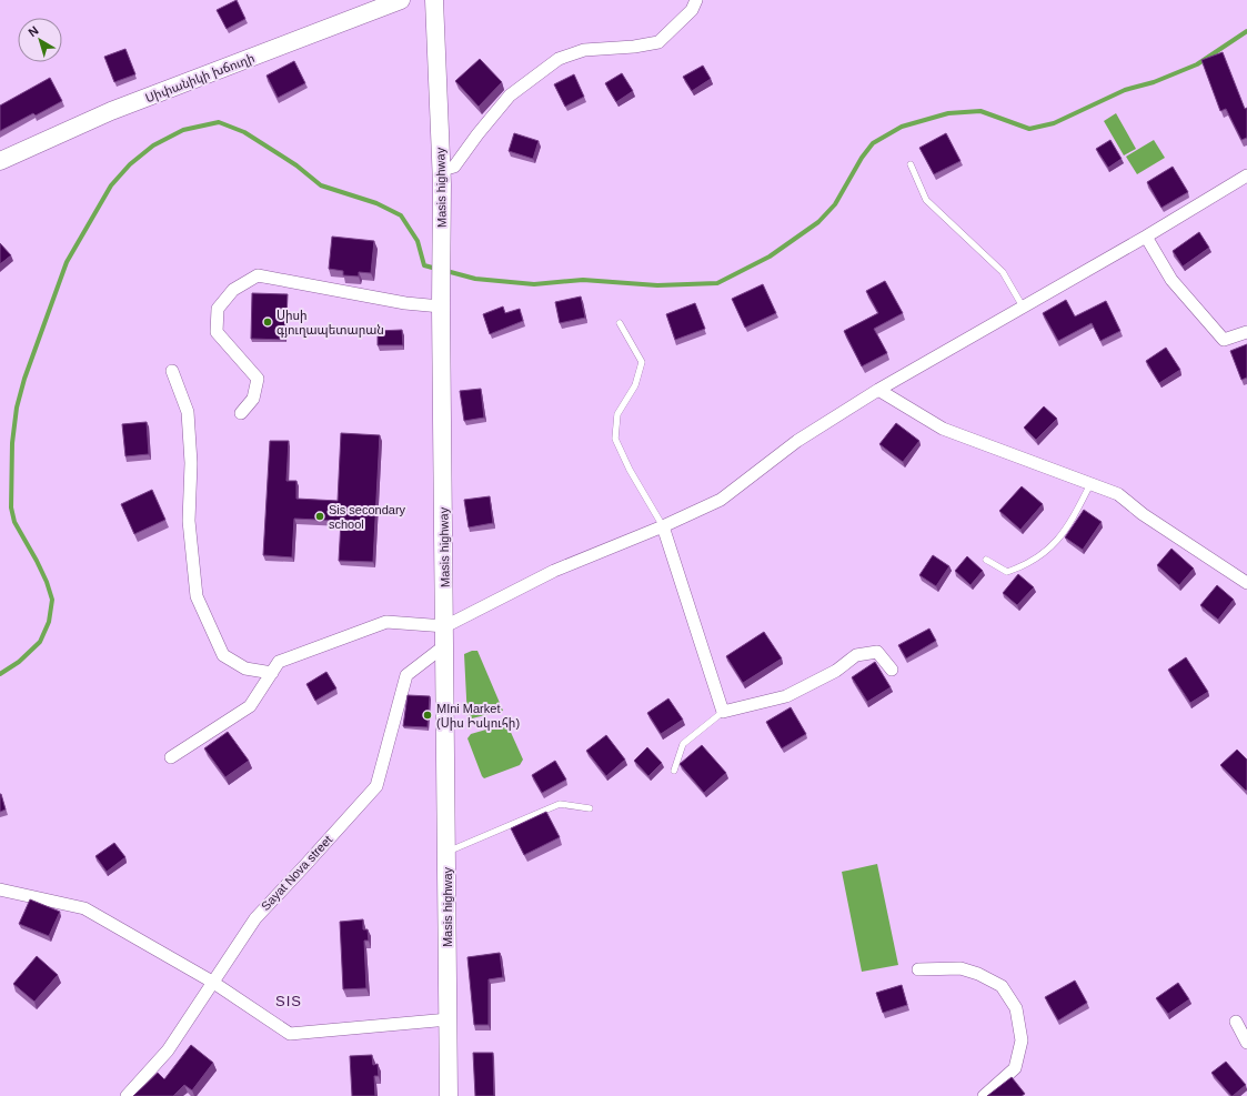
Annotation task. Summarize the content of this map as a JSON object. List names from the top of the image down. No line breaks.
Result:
{"streets":{"main road":["Սիփանիկի խճուղի","Masis highway"],"street":["Sayat Nova street"]},"crossings":[["Masis highway","Sayat Nova street"]],"districts":["SIS"],"places":["Սիսի գյուղապետարան","Sis secondary school","MIni Market (Սիս Իսկուհի)"],"north":"top left"}
